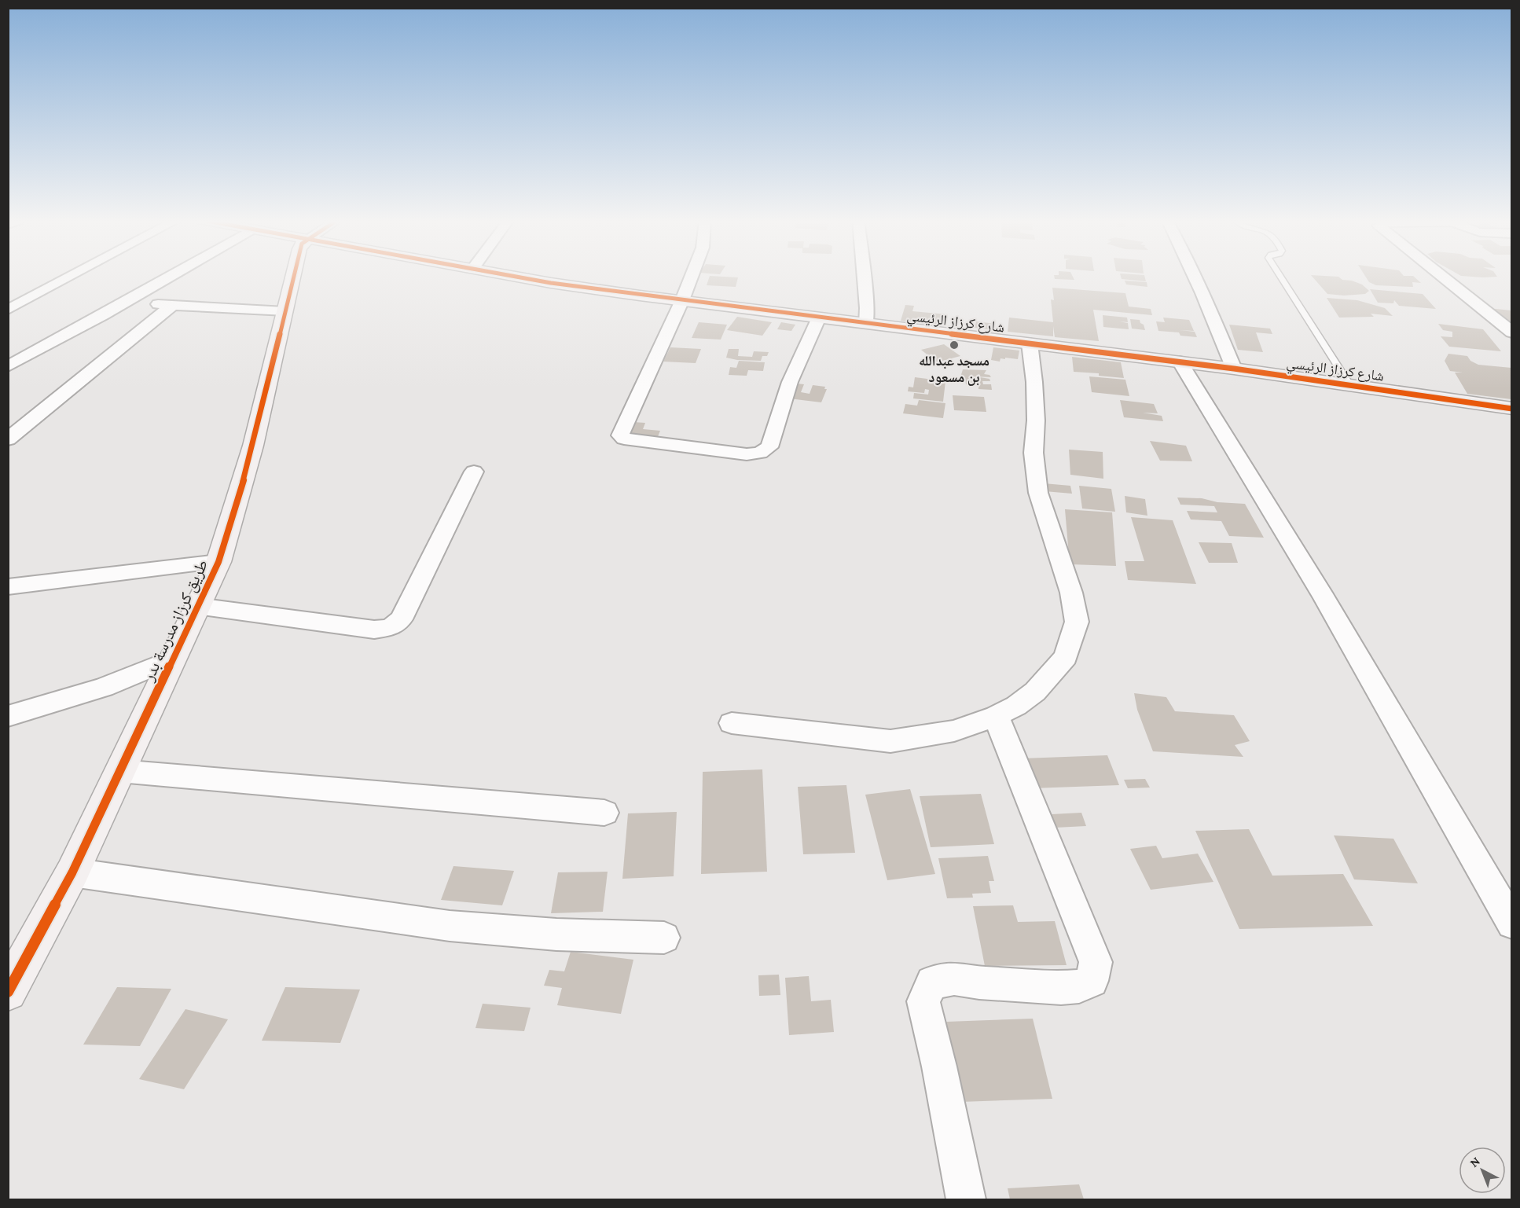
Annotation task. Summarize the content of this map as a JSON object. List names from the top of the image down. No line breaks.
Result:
{"streets":{"street":["شارع كرزاز الرئيسي","طريق كرزاز مدرسة بدر"]},"places":["مسجد عبدالله بن مسعود"],"north":"top left"}
